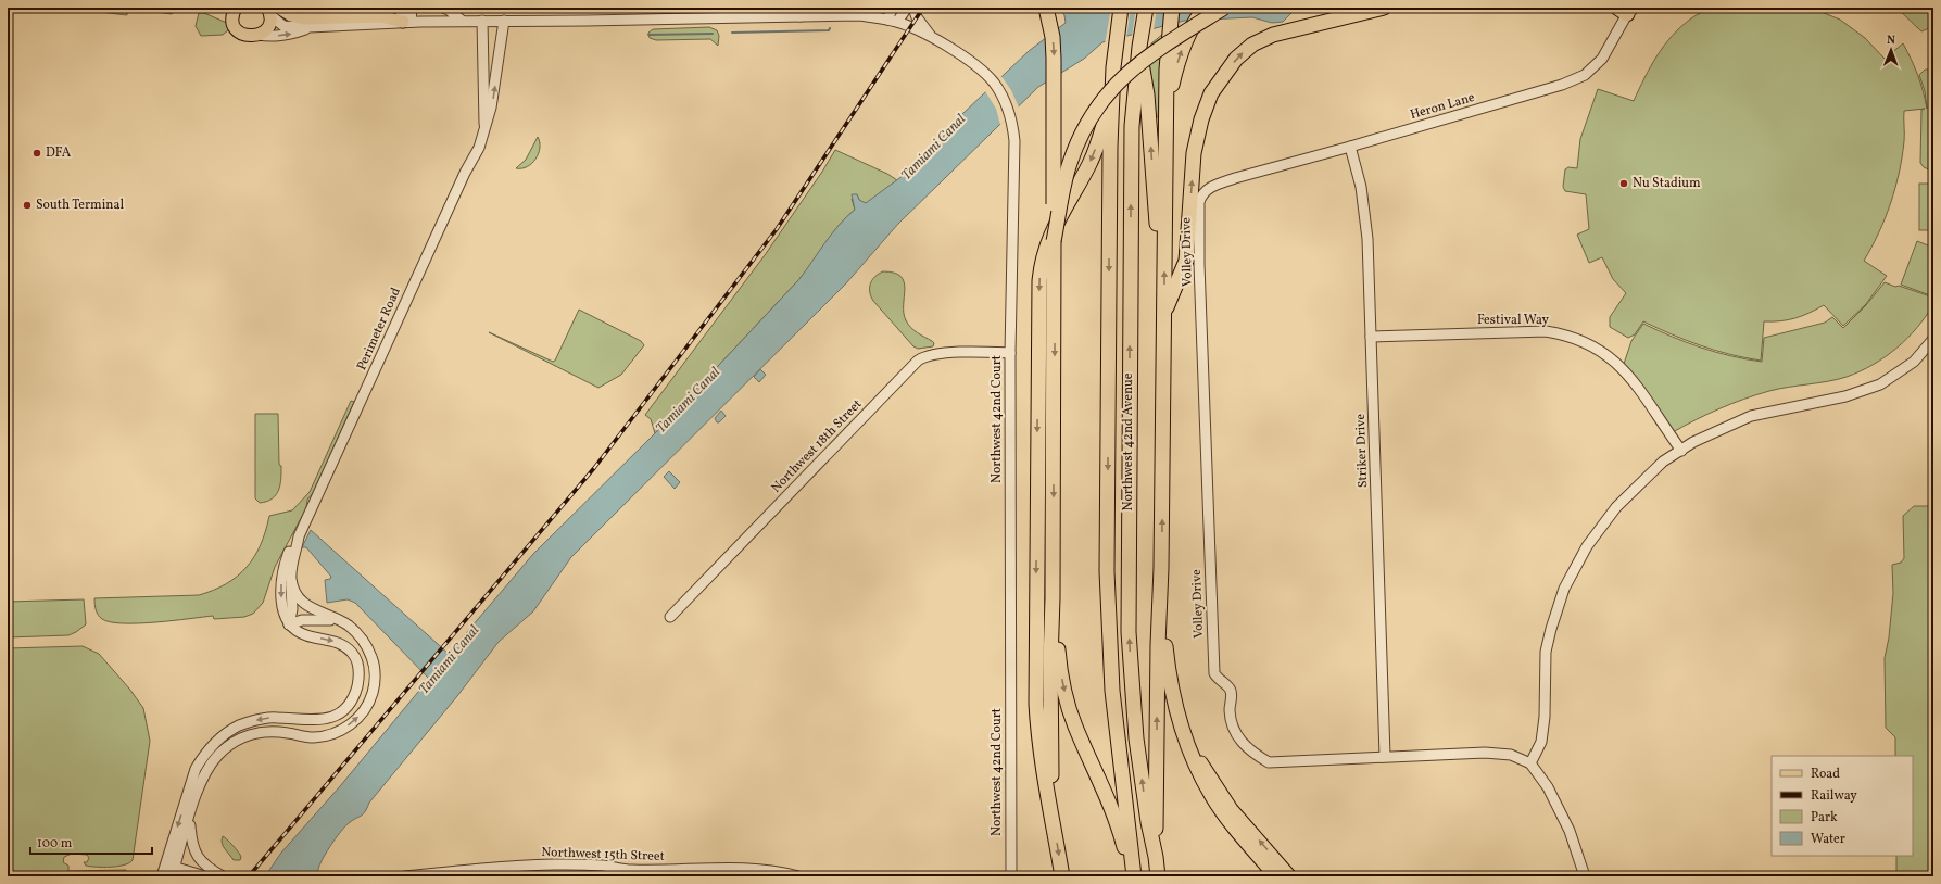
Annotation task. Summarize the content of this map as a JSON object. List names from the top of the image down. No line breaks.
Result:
{"streets":{"highway":["Northwest 42nd Avenue"],"street":["Heron Lane","Volley Drive","Festival Way","Perimeter Road","Northwest 42nd Court","Northwest 18th Street","Striker Drive","Northwest 15th Street"]},"crossings":[["Heron Lane","Volley Drive"],["Heron Lane","Striker Drive"],["Volley Drive","Striker Drive"],["Festival Way","Striker Drive"],["Perimeter Road","Northwest 42nd Court"],["Northwest 42nd Court","Northwest 18th Street"]],"water":["Tamiami Canal"],"places":["DFA","Nu Stadium","South Terminal"],"legend":["Road","Railway","Park","Water"],"scale_bar":"100 m","north":"top"}
